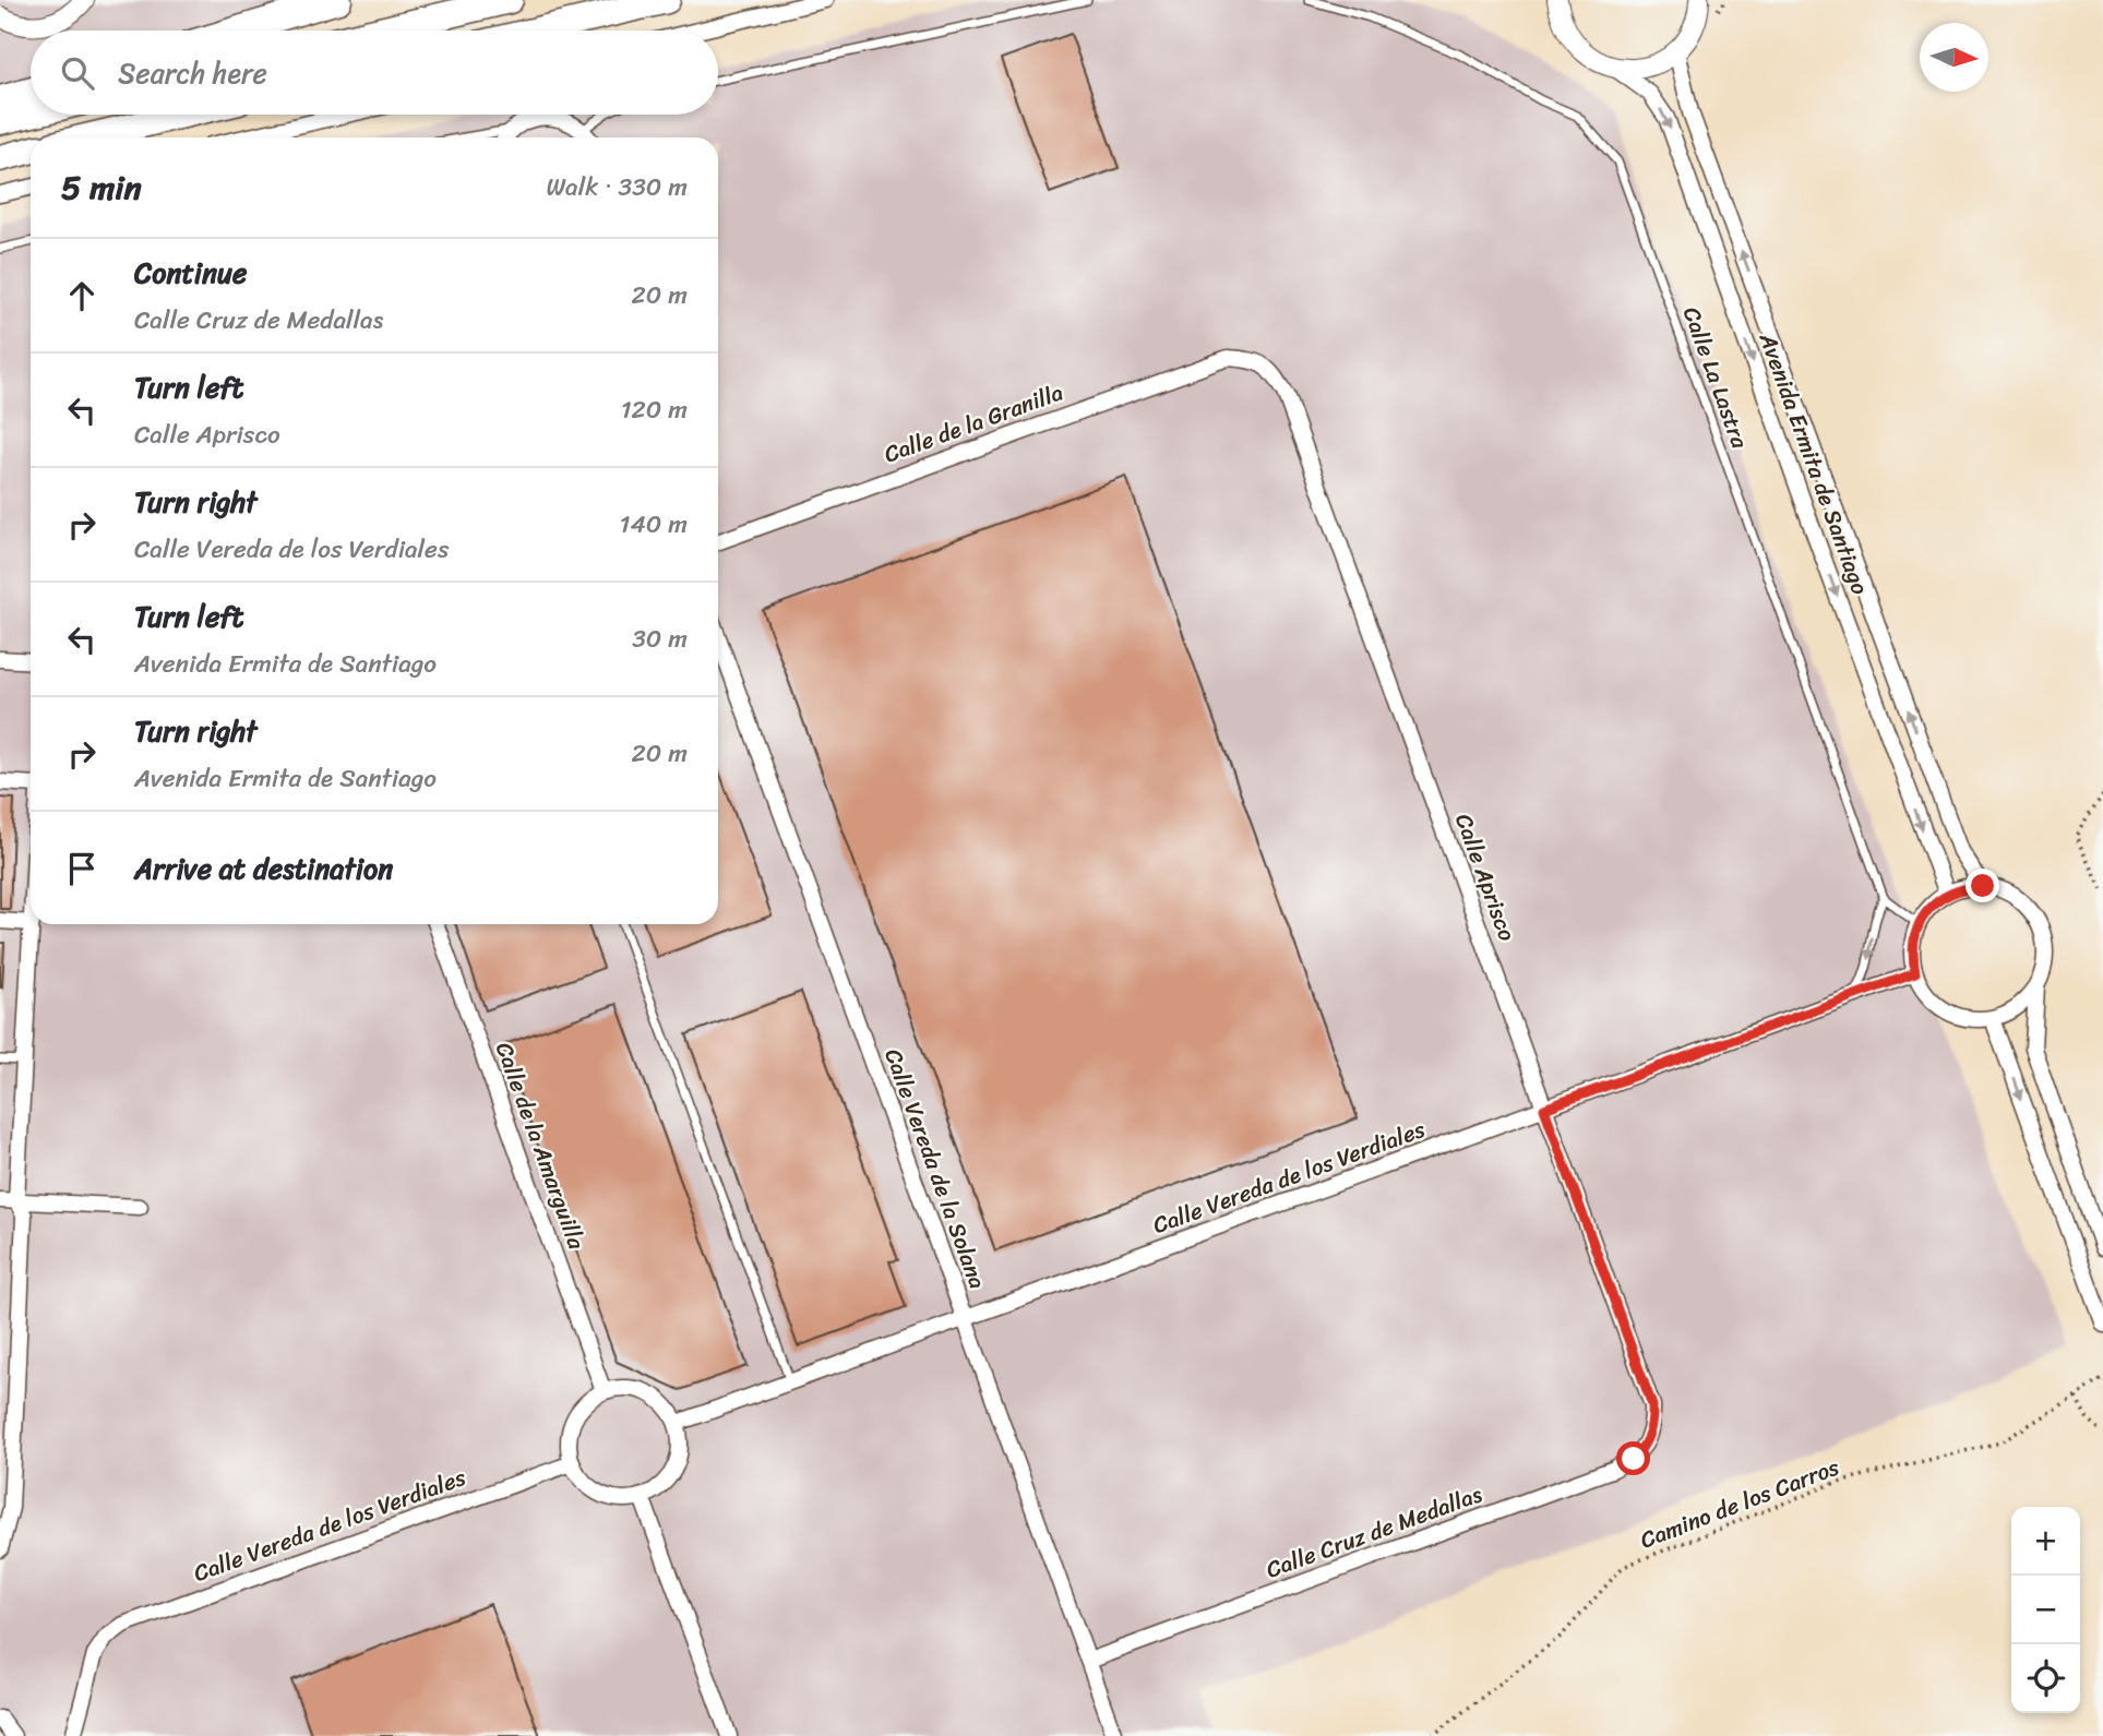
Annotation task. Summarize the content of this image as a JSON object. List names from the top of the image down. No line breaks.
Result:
{"streets":{"street":["Calle de la Granilla","Avenida Ermita de Santiago","Calle Aprisco","Calle de la Amarguilla","Calle Vereda de la Solana","Calle Vereda de los Verdiales","Calle Cruz de Medallas"],"lane":["Calle La Lastra"],"path":["Camino de los Carros"]},"crossings":[["Calle de la Granilla","Calle Aprisco"],["Avenida Ermita de Santiago","Calle Vereda de los Verdiales"],["Calle Aprisco","Calle Vereda de los Verdiales"],["Calle Aprisco","Calle Cruz de Medallas"],["Calle de la Amarguilla","Calle Vereda de los Verdiales"],["Calle Vereda de la Solana","Calle Vereda de los Verdiales"],["Calle Vereda de la Solana","Calle Cruz de Medallas"]],"north":"right","page":{"search":"Search here","heading":["5 min","Walk · 330 m"],"list":[["Continue","Calle Cruz de Medallas","20 m"],["Turn left","Calle Aprisco","120 m"],["Turn right","Calle Vereda de los Verdiales","140 m"],["Turn left","Avenida Ermita de Santiago","30 m"],["Turn right","Avenida Ermita de Santiago","20 m"],"Arrive at destination"],"map_buttons":["+","−"]}}
